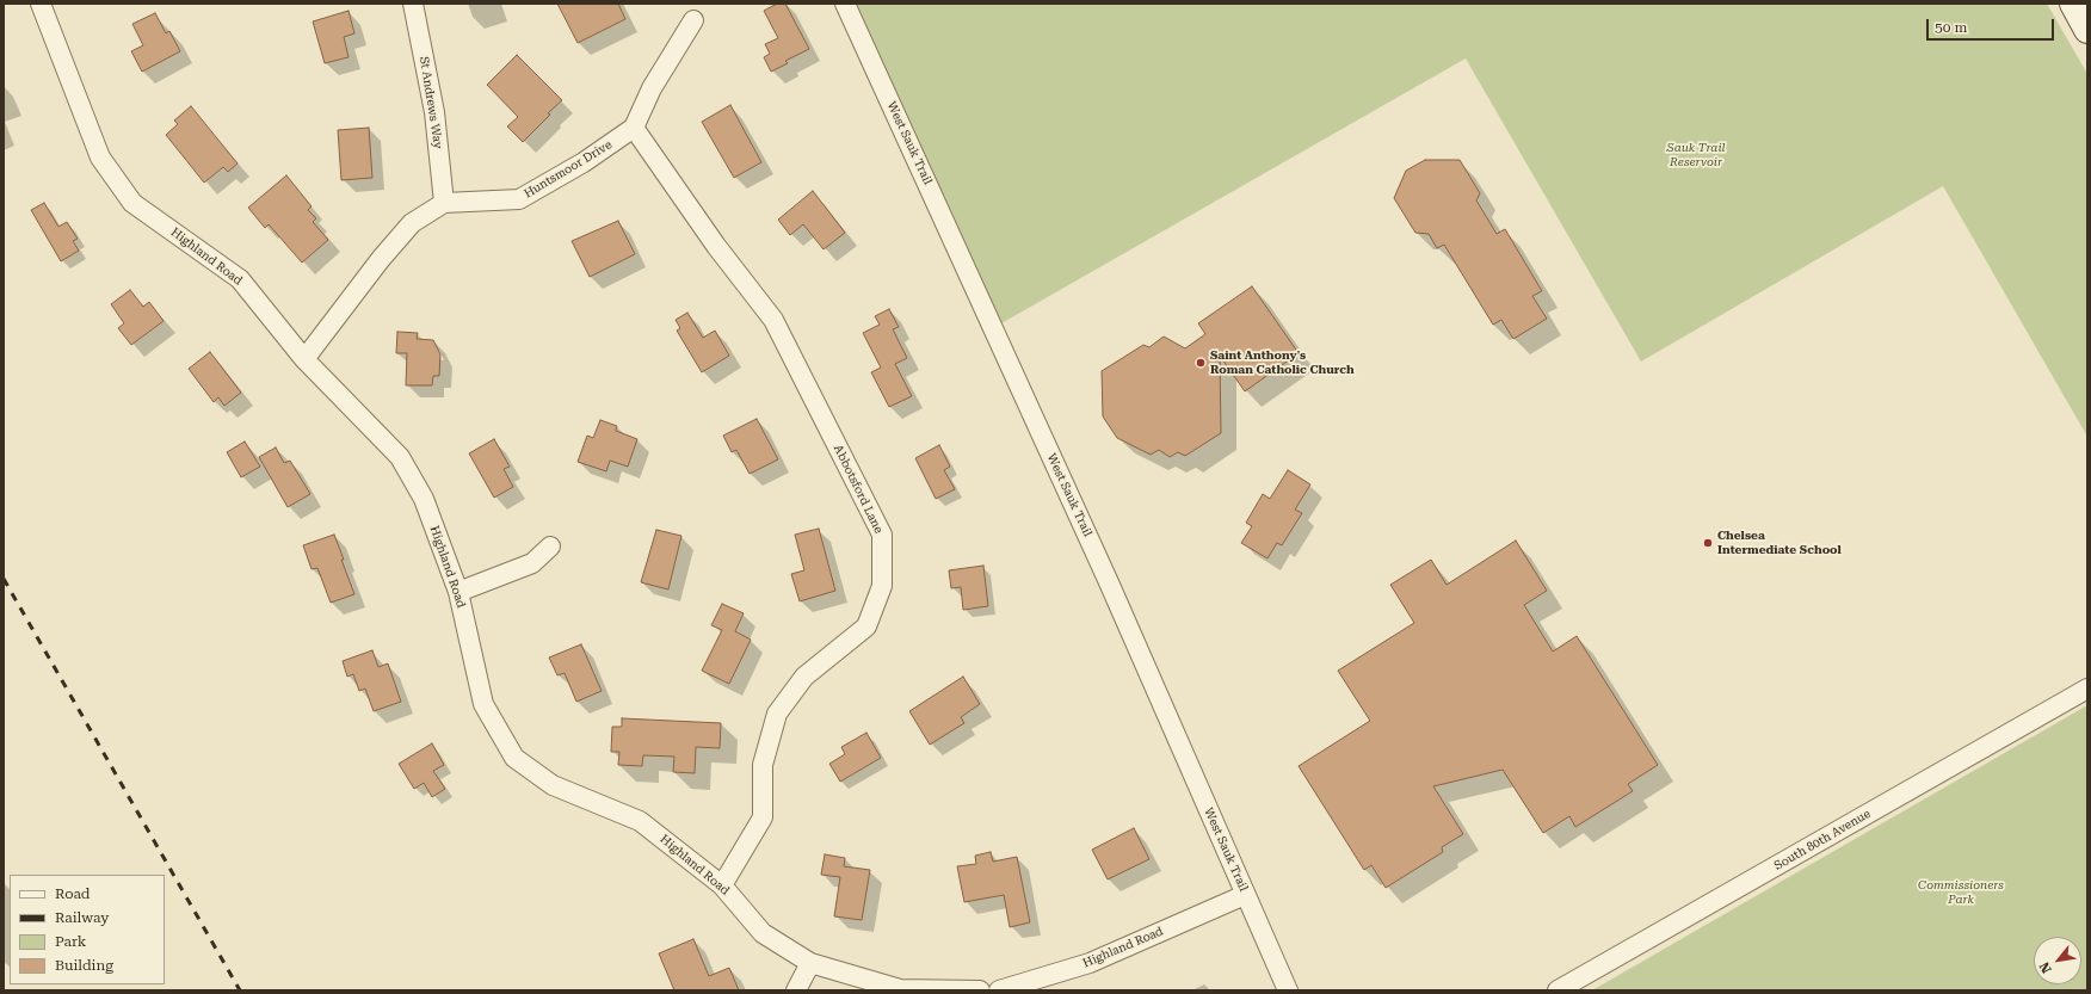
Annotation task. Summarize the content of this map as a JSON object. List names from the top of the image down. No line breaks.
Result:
{"streets":{"street":["St Andrews Way","West Sauk Trail","Huntsmoor Drive","Highland Road","Abbotsford Lane","South 80th Avenue"]},"crossings":[["St Andrews Way","Huntsmoor Drive"],["West Sauk Trail","Highland Road"],["Huntsmoor Drive","Highland Road"],["Huntsmoor Drive","Abbotsford Lane"],["Highland Road","Abbotsford Lane"]],"parks":["Sauk Trail Reservoir","Commissioners Park"],"places":["Saint Anthony's Roman Catholic Church","Chelsea Intermediate School"],"legend":["Road","Railway","Park","Building"],"scale_bar":"50 m","north":"bottom left"}
